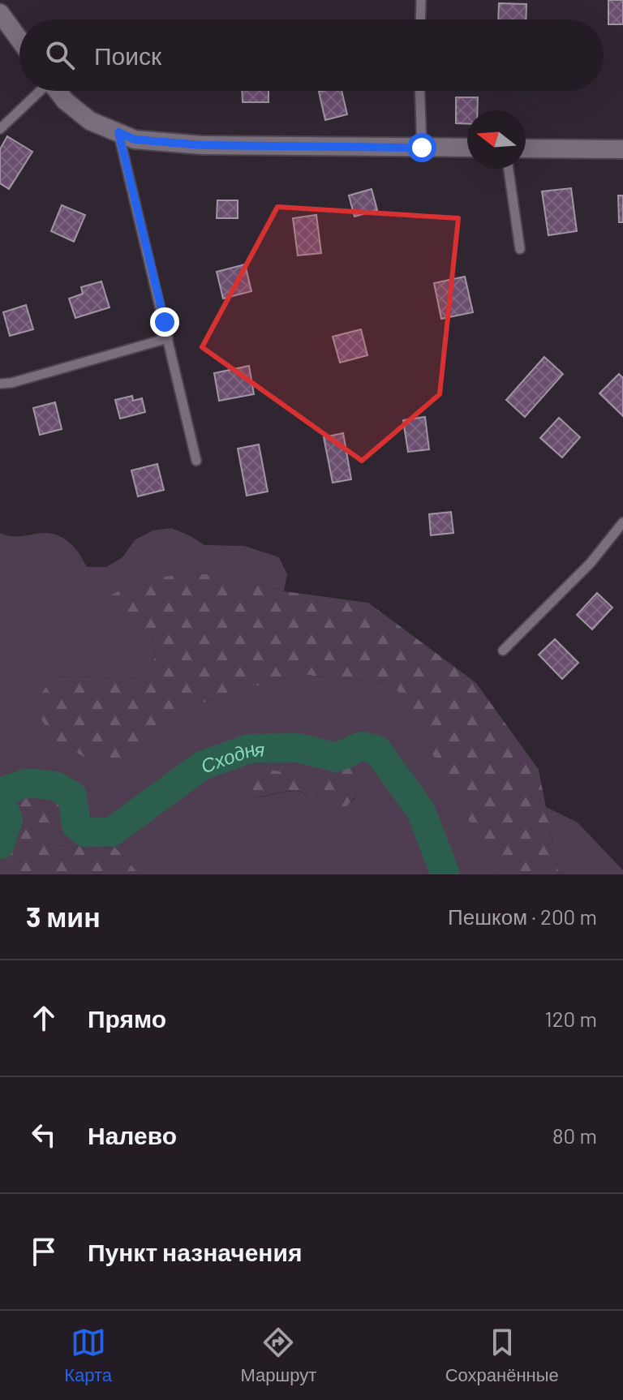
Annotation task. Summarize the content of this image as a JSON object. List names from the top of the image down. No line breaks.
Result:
{"water":["Сходня"],"north":"left","page":{"search":"Поиск","heading":["3 мин","Пешком · 200 m"],"list":[["Прямо","120 m"],["Налево","80 m"],"Пункт назначения"],"nav":["Карта","Маршрут","Сохранённые"]}}
